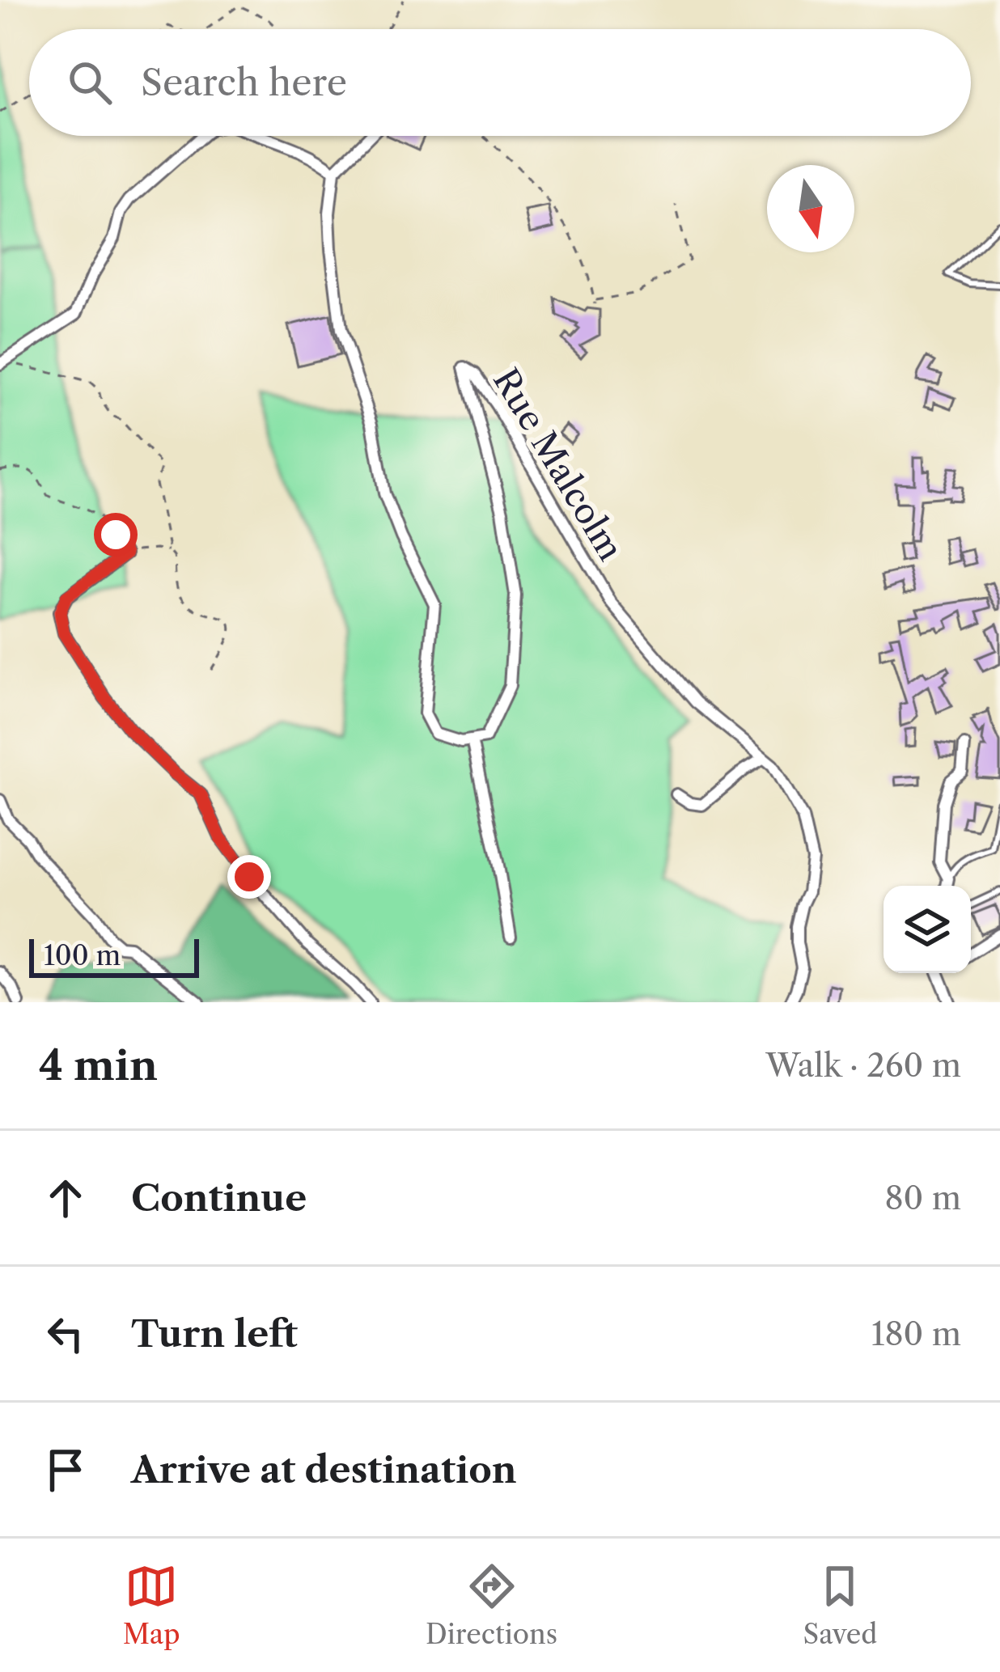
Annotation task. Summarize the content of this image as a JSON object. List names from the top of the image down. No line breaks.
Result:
{"streets":{"street":["Rue Malcolm"]},"scale_bar":"100 m","north":"bottom","page":{"search":"Search here","scale":"100 m","heading":["4 min","Walk · 260 m"],"list":[["Continue","80 m"],["Turn left","180 m"],"Arrive at destination"],"nav":["Map","Directions","Saved"]}}
